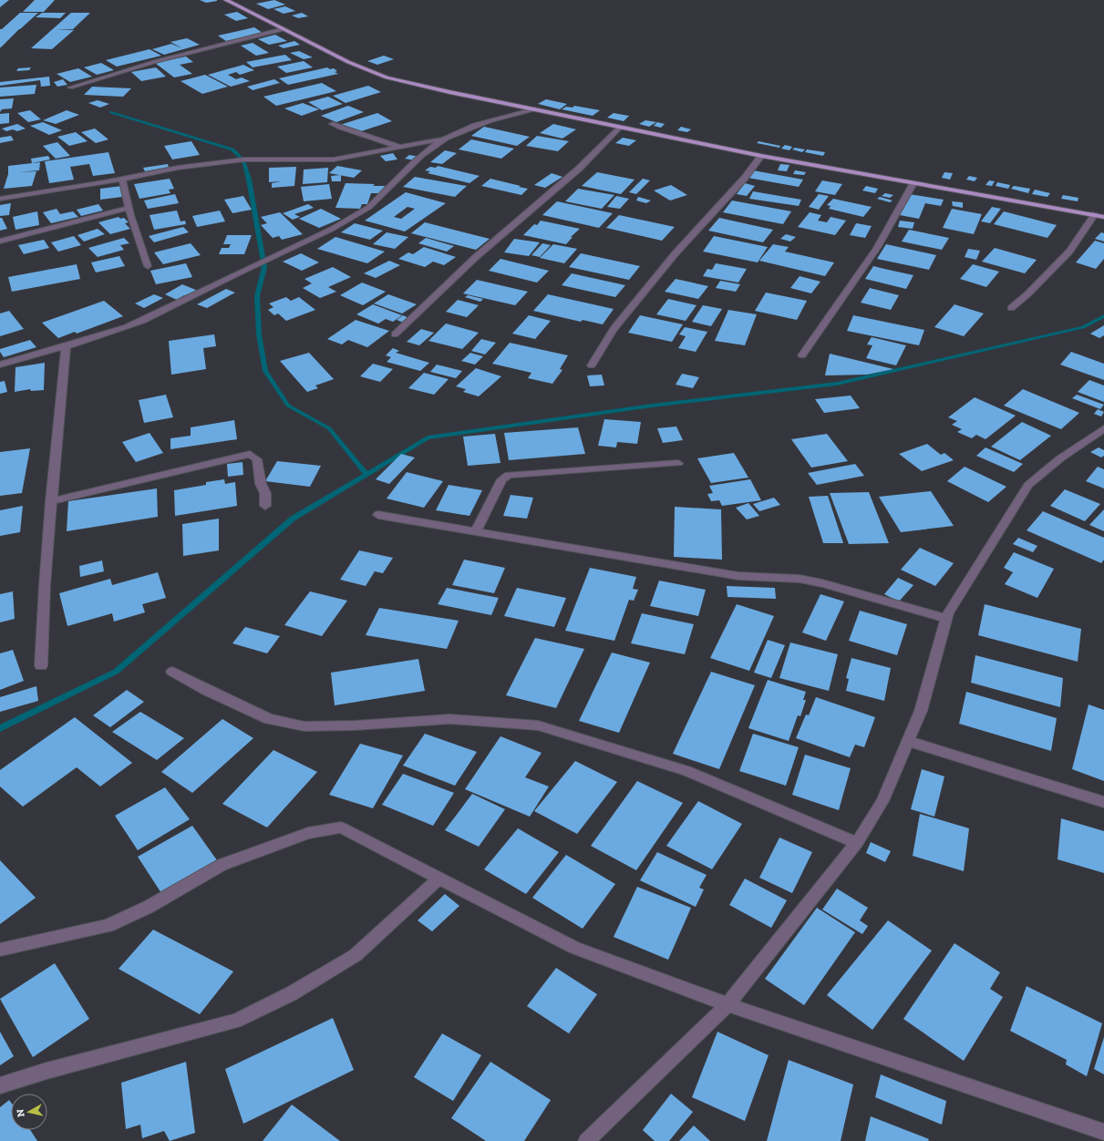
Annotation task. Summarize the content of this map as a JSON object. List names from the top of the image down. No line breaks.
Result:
{"north":"left"}
